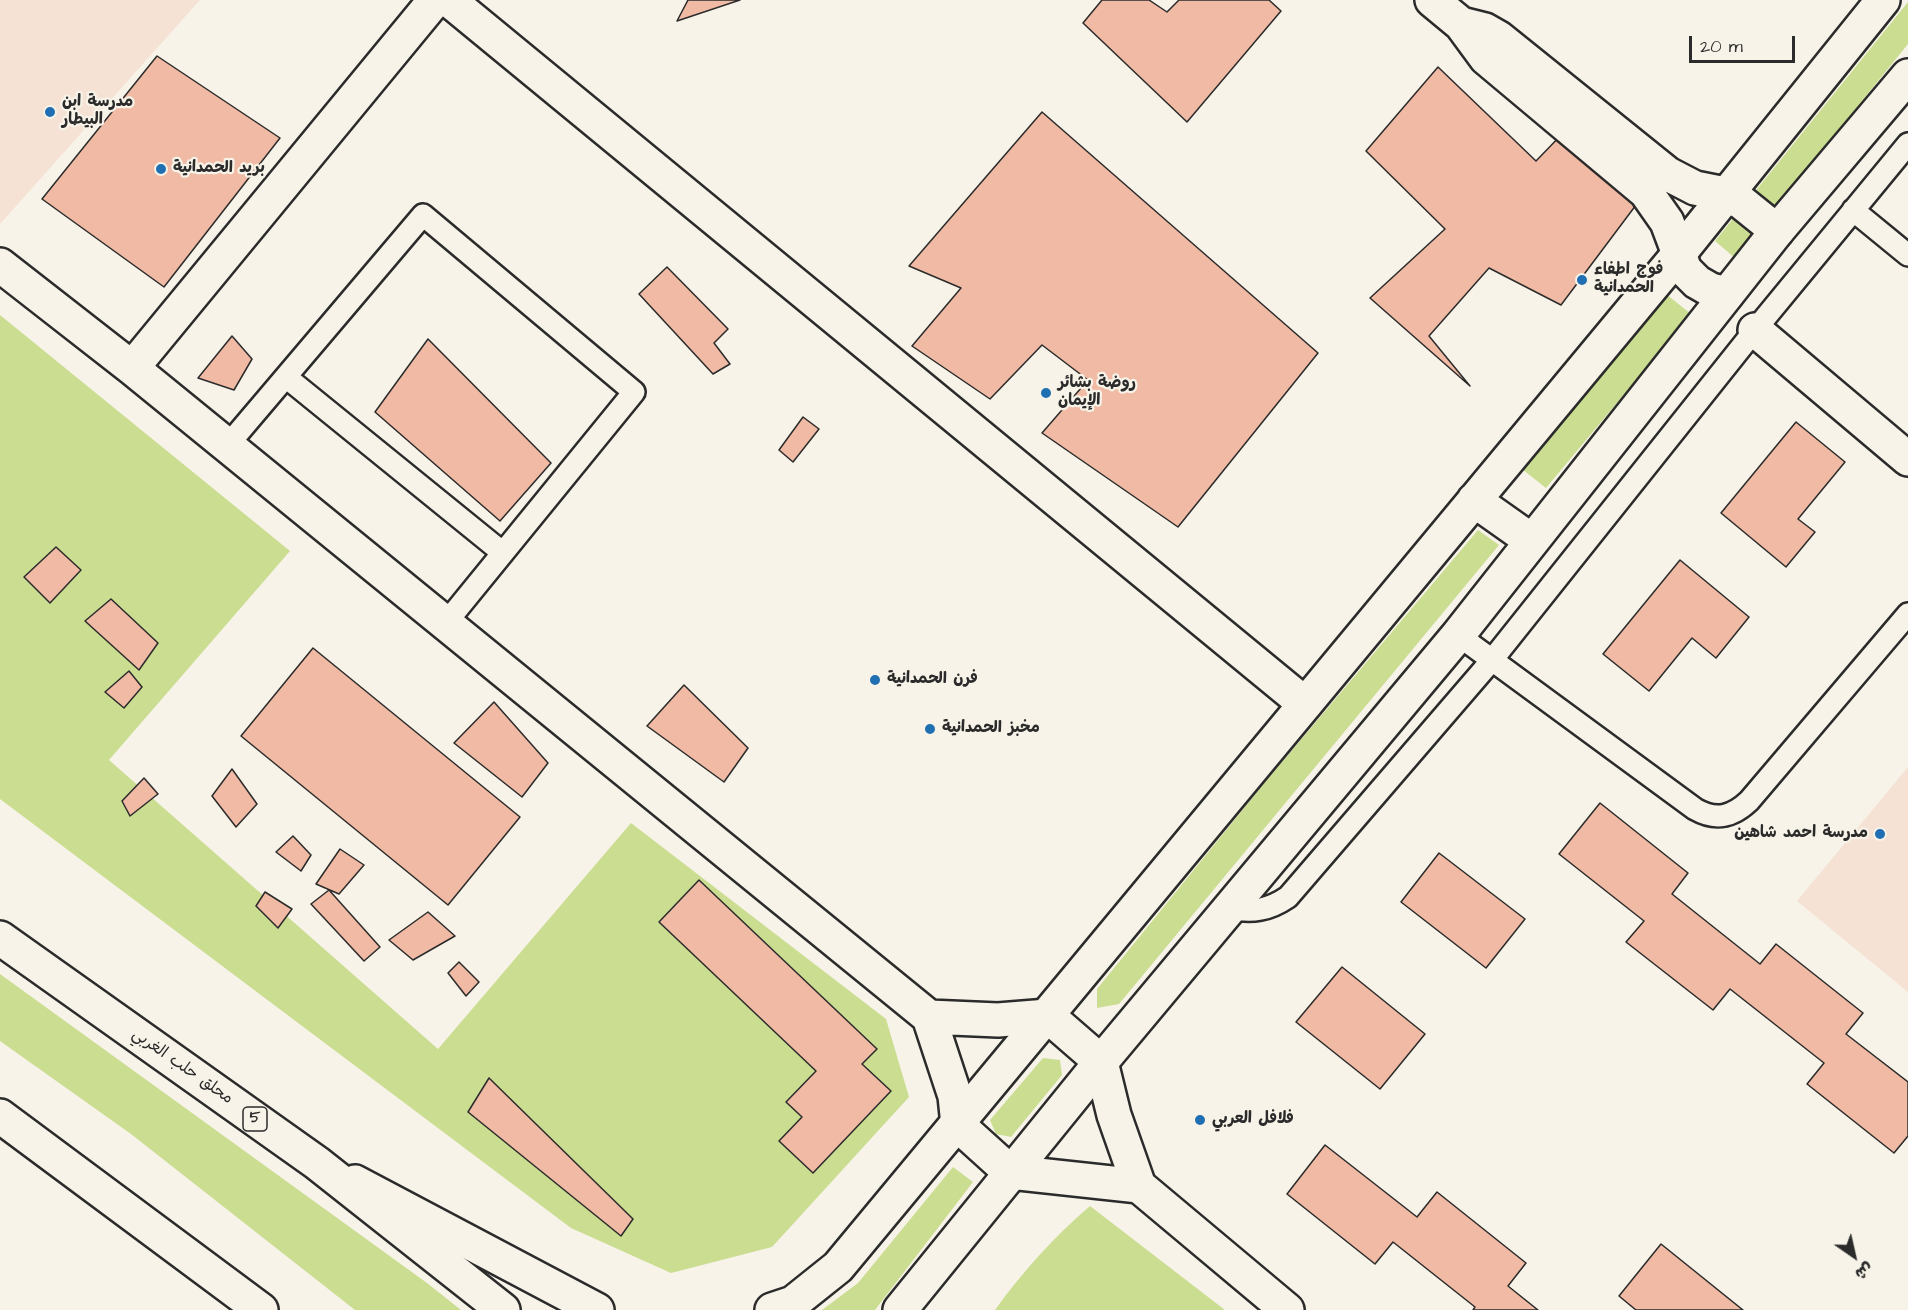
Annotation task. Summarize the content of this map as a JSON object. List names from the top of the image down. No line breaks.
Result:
{"streets":{"main road":["محلق حلب الغربي","5"]},"places":["مدرسة ابن البيطار","بريد الحمدانية","فوج اطفاء الحمدانية","روضة بشائر الإيمان","فرن الحمدانية","مخبز الحمدانية","مدرسة احمد شاهين","فلافل العربي"],"scale_bar":"20 m","north":"bottom right"}
